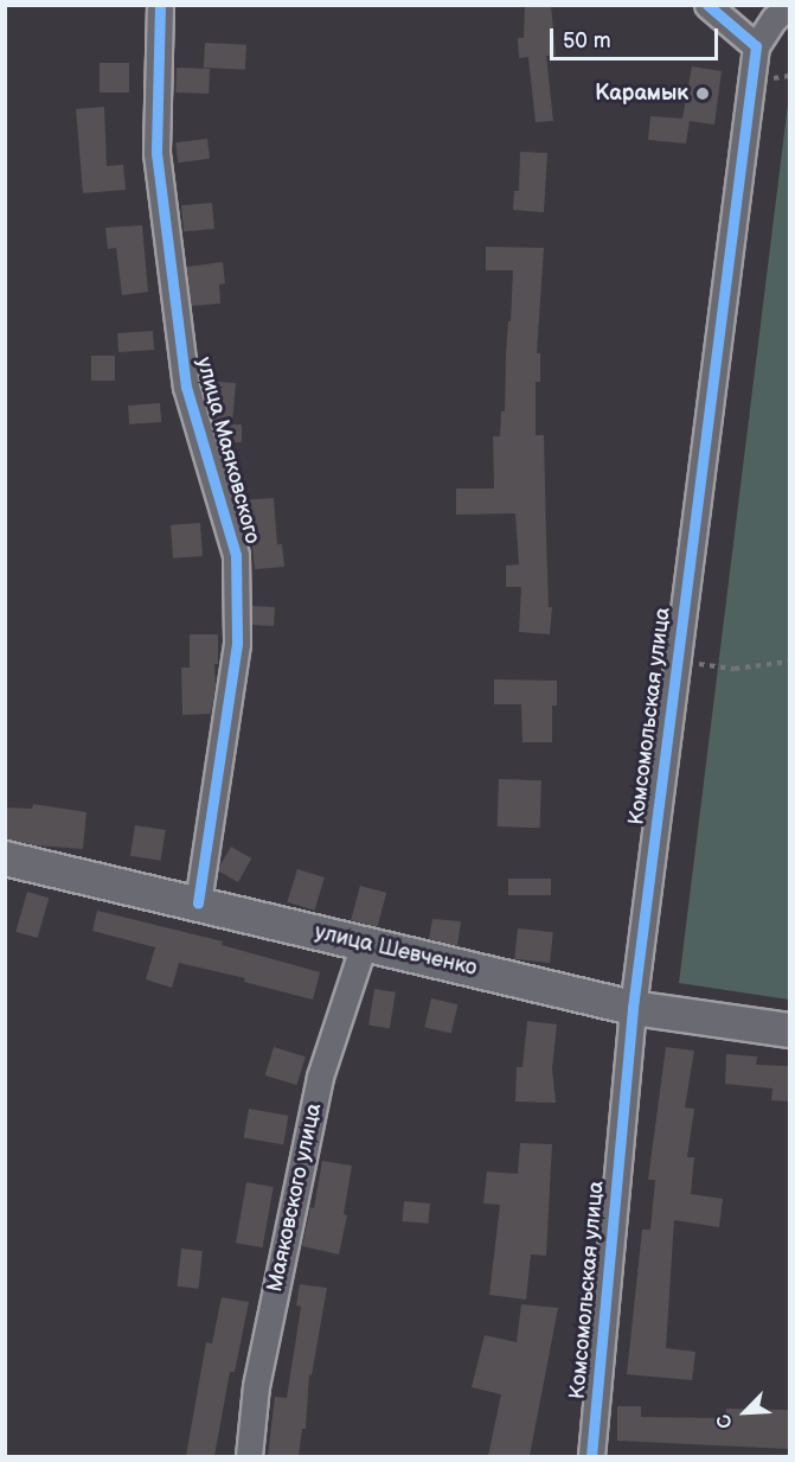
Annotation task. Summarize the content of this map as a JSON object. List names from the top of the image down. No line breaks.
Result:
{"streets":{"street":["улица Маяковского","Комсомольская улица","улица Шевченко","Маяковского улица"]},"crossings":[["улица Маяковского","улица Шевченко"],["Комсомольская улица","улица Шевченко"],["улица Шевченко","Маяковского улица"]],"places":["Карамык"],"scale_bar":"50 m","north":"bottom left"}
